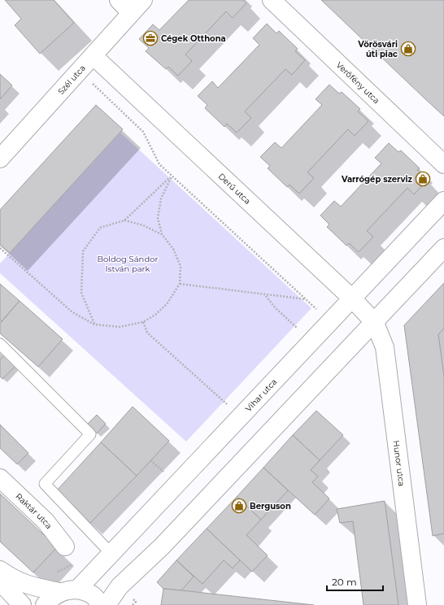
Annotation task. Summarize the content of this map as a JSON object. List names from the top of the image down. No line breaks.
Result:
{"streets":{"street":["Szél utca","Verőfény utca","Derű utca","Vihar utca","Hunor utca","Raktár utca"]},"crossings":[["Szél utca","Derű utca"],["Derű utca","Vihar utca"],["Derű utca","Hunor utca"]],"parks":["Boldog Sándor István park"],"places":{"office":["Cégek Otthona"],"shop":["Vörösvári úti piac","Varrógép szerviz","Berguson"]},"scale_bar":"20 m"}
